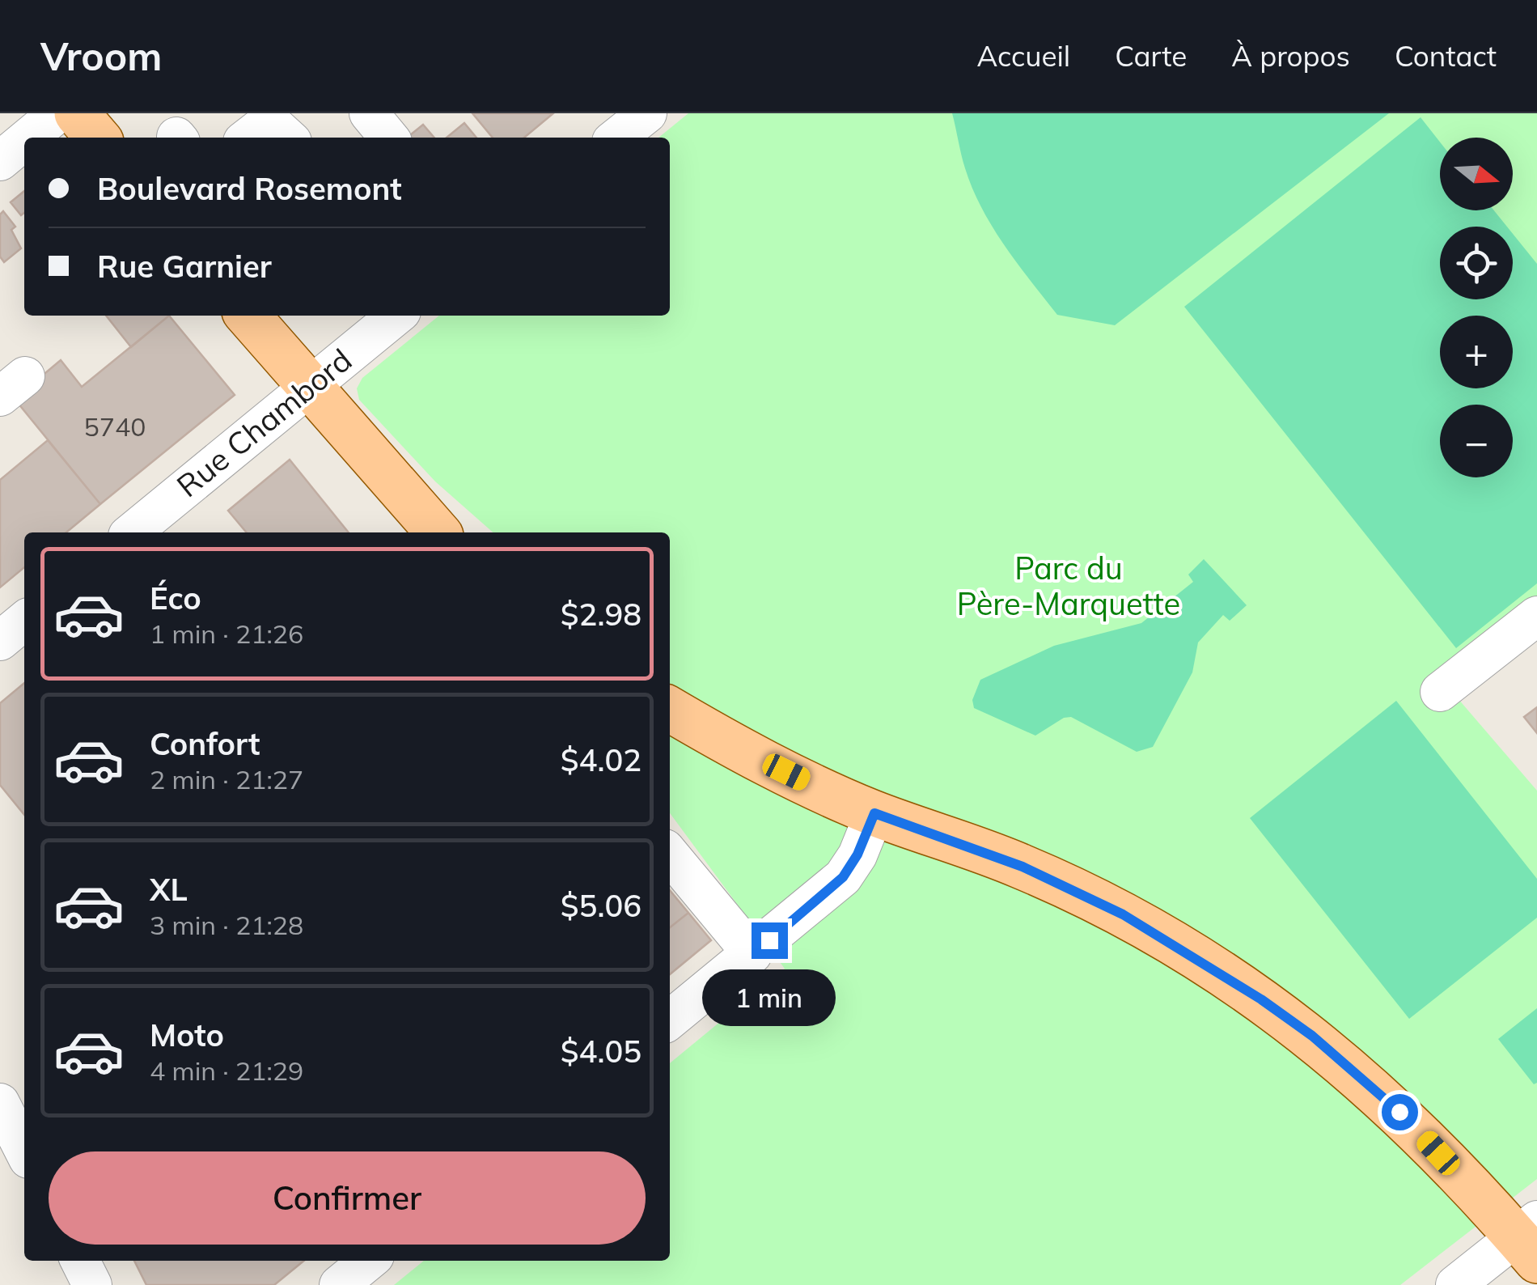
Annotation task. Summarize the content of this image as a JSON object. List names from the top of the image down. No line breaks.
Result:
{"streets":{"street":["Rue Chambord"]},"parks":["Parc du Père-Marquette"],"house_numbers":["5740"],"north":"right","page":{"header":"Vroom","nav":["Accueil","Carte","À propos","Contact"],"map_buttons":["+","−"],"banner":["Boulevard Rosemont","Rue Garnier"],"list":[{"name":"Éco","note":"1 min · 21:26","value":"$2.98"},{"name":"Confort","note":"2 min · 21:27","value":"$4.02"},{"name":"XL","note":"3 min · 21:28","value":"$5.06"},{"name":"Moto","note":"4 min · 21:29","value":"$4.05"}],"bubble":"1 min","buttons":"Confirmer"}}
